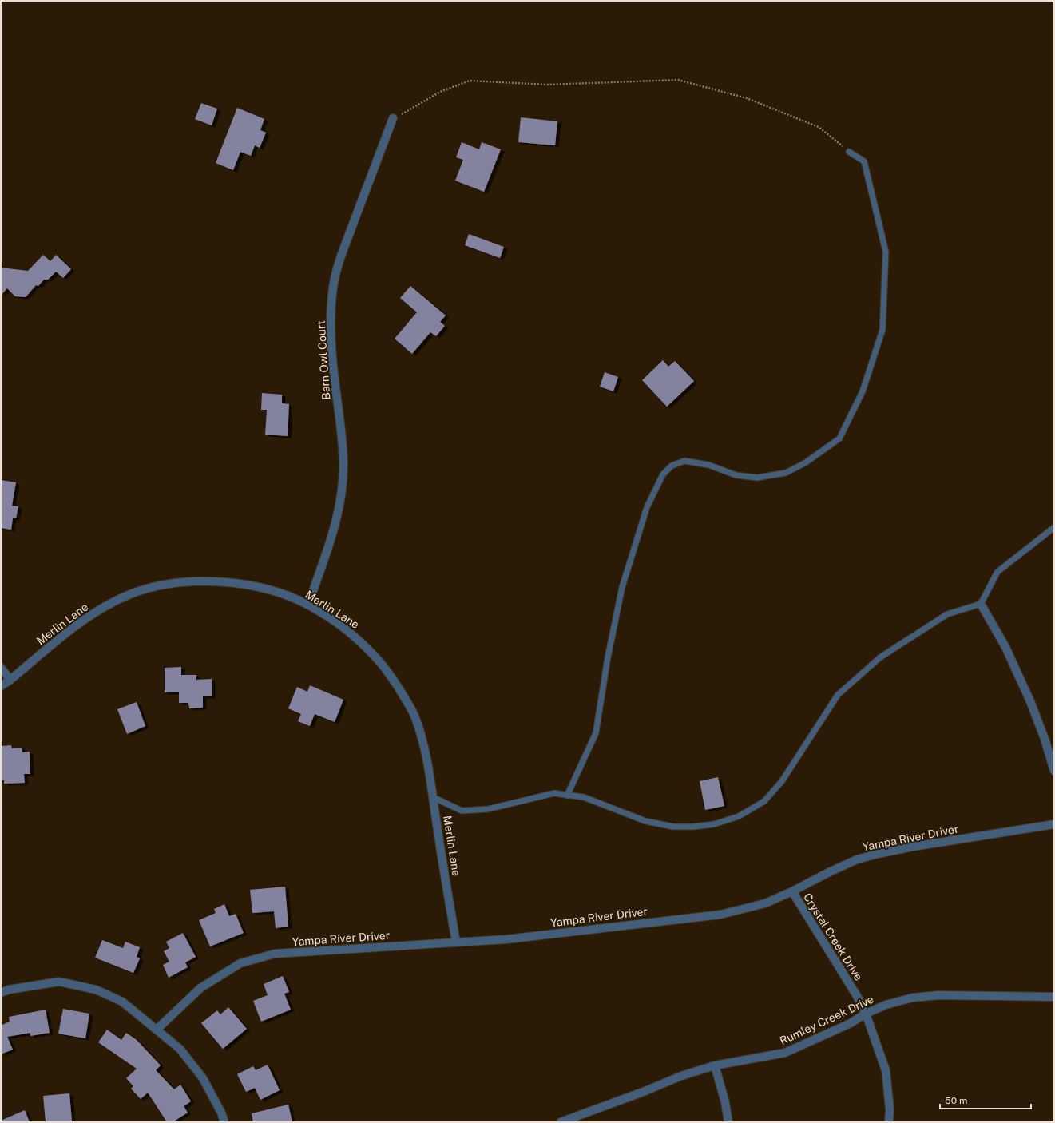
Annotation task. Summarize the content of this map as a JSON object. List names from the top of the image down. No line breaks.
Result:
{"streets":{"street":["Barn Owl Court","Merlin Lane","Yampa River Driver","Crystal Creek Drive","Rumley Creek Drive"]},"crossings":[["Barn Owl Court","Merlin Lane"],["Merlin Lane","Yampa River Driver"],["Yampa River Driver","Crystal Creek Drive"],["Crystal Creek Drive","Rumley Creek Drive"]],"scale_bar":"50 m"}
